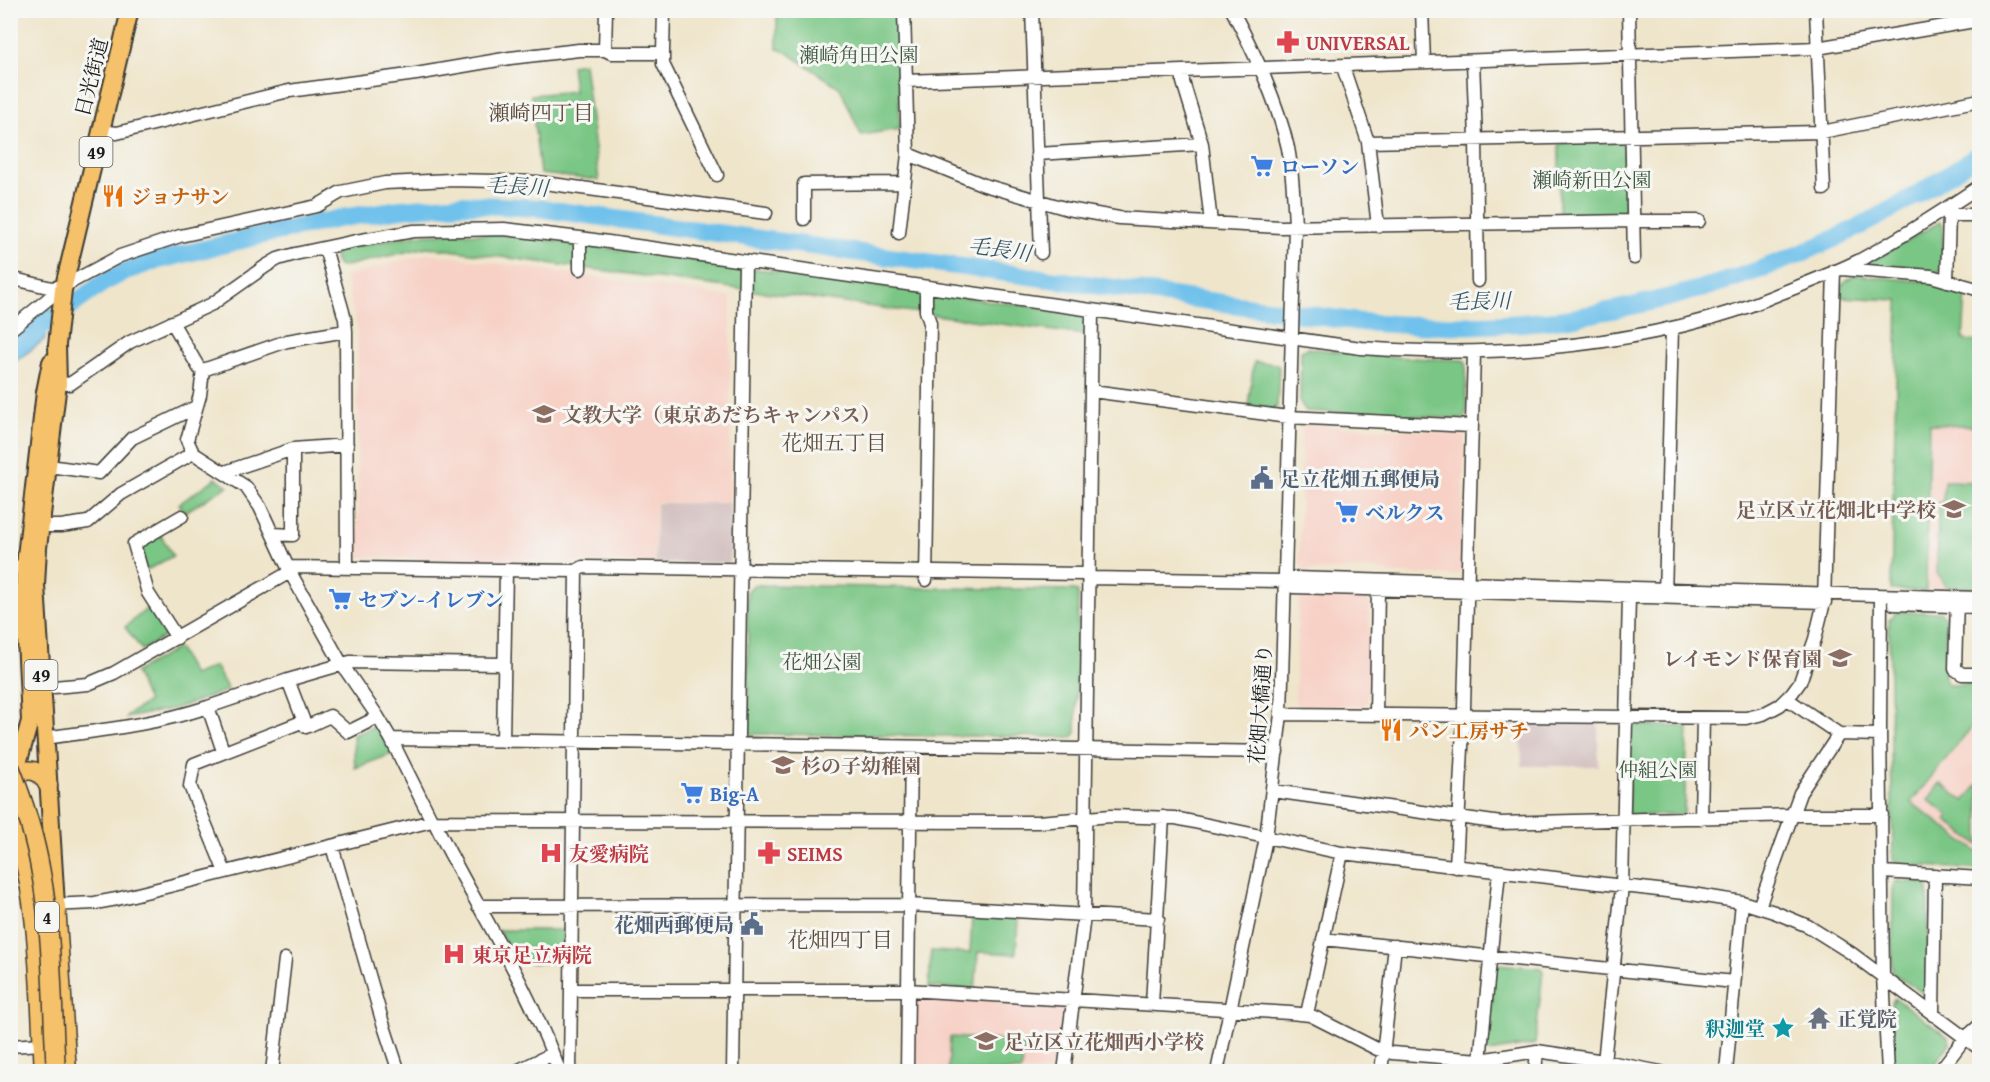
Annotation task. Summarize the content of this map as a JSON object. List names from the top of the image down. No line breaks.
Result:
{"streets":{"highway":["4"],"main road":["日光街道","49"],"street":["花畑大橋通り"]},"crossings":[["日光街道","49"],["49","4"]],"districts":["瀬崎四丁目","花畑五丁目","花畑四丁目"],"water":["毛長川"],"parks":["瀬崎角田公園","瀬崎新田公園","花畑公園","仲組公園"],"places":{"pharmacy":["UNIVERSAL","SEIMS"],"supermarket":["ローソン","ベルクス","セブン-イレブン","Big-A"],"restaurant":["ジョナサン","パン工房サチ"],"school or university":["文教大学（東京あだちキャンパス）","足立区立花畑北中学校","レイモンド保育園","杉の子幼稚園","足立区立花畑西小学校"],"public building":["足立花畑五郵便局","花畑西郵便局"],"hospital":["友愛病院","東京足立病院"],"temple":["正覚院"],"place":["釈迦堂"]}}
